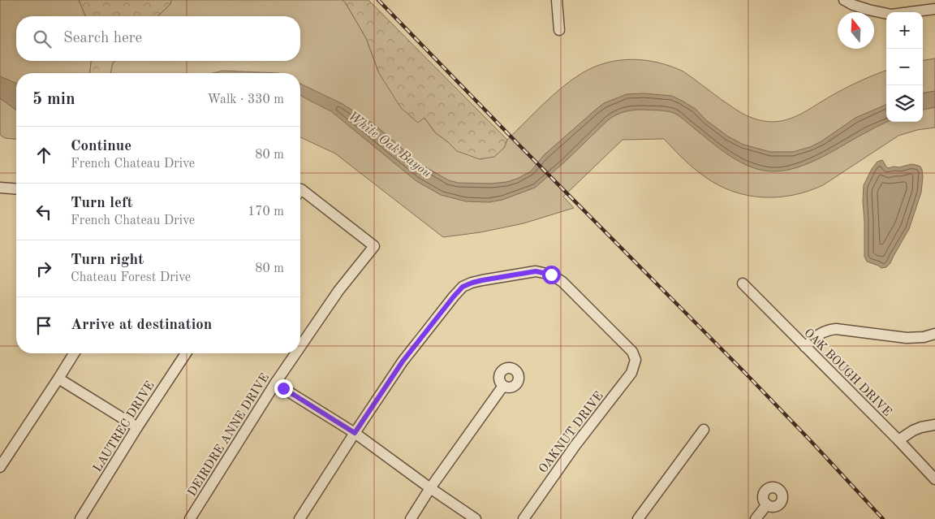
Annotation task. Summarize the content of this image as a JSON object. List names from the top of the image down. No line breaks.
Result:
{"streets":{"street":["OAK BOUGH DRIVE","LAUTREC DRIVE","OAKNUT DRIVE","DEIRDRE ANNE DRIVE"]},"water":["White Oak Bayou"],"north":"top","page":{"map_buttons":["+","−"],"search":"Search here","heading":["5 min","Walk · 330 m"],"list":[["Continue","French Chateau Drive","80 m"],["Turn left","French Chateau Drive","170 m"],["Turn right","Chateau Forest Drive","80 m"],"Arrive at destination"]}}
